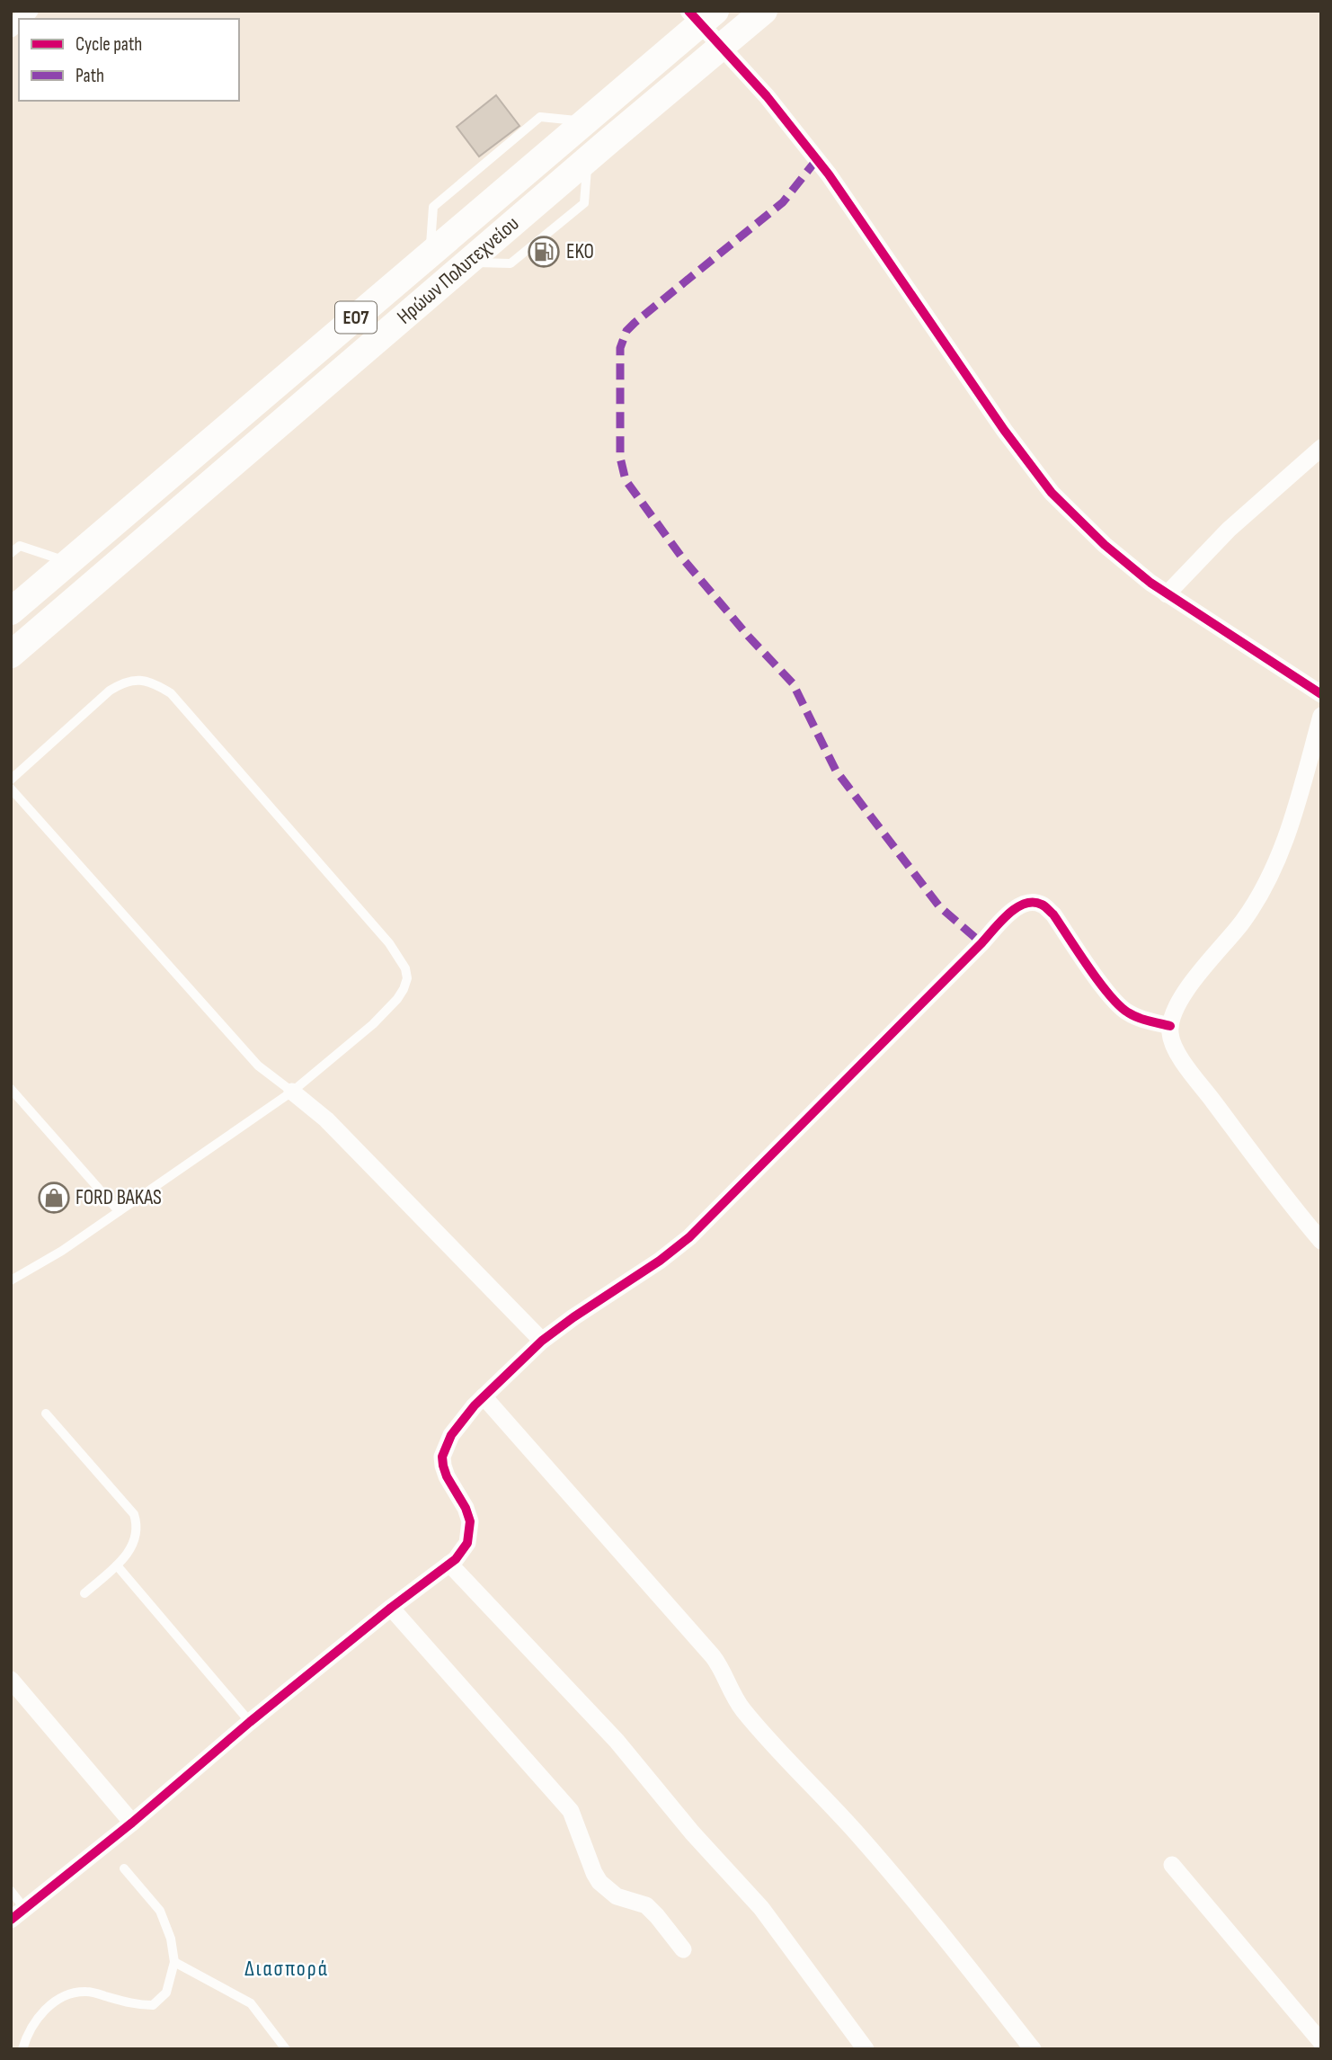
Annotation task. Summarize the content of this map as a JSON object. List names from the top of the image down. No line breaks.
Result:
{"streets":{"main road":["Ηρώων Πολυτεχνείου","ΕΟ7"]},"districts":["Διασπορά"],"places":{"fuel station":["EKO"],"shop":["FORD BAKAS"]},"legend":["Cycle path","Path"]}
